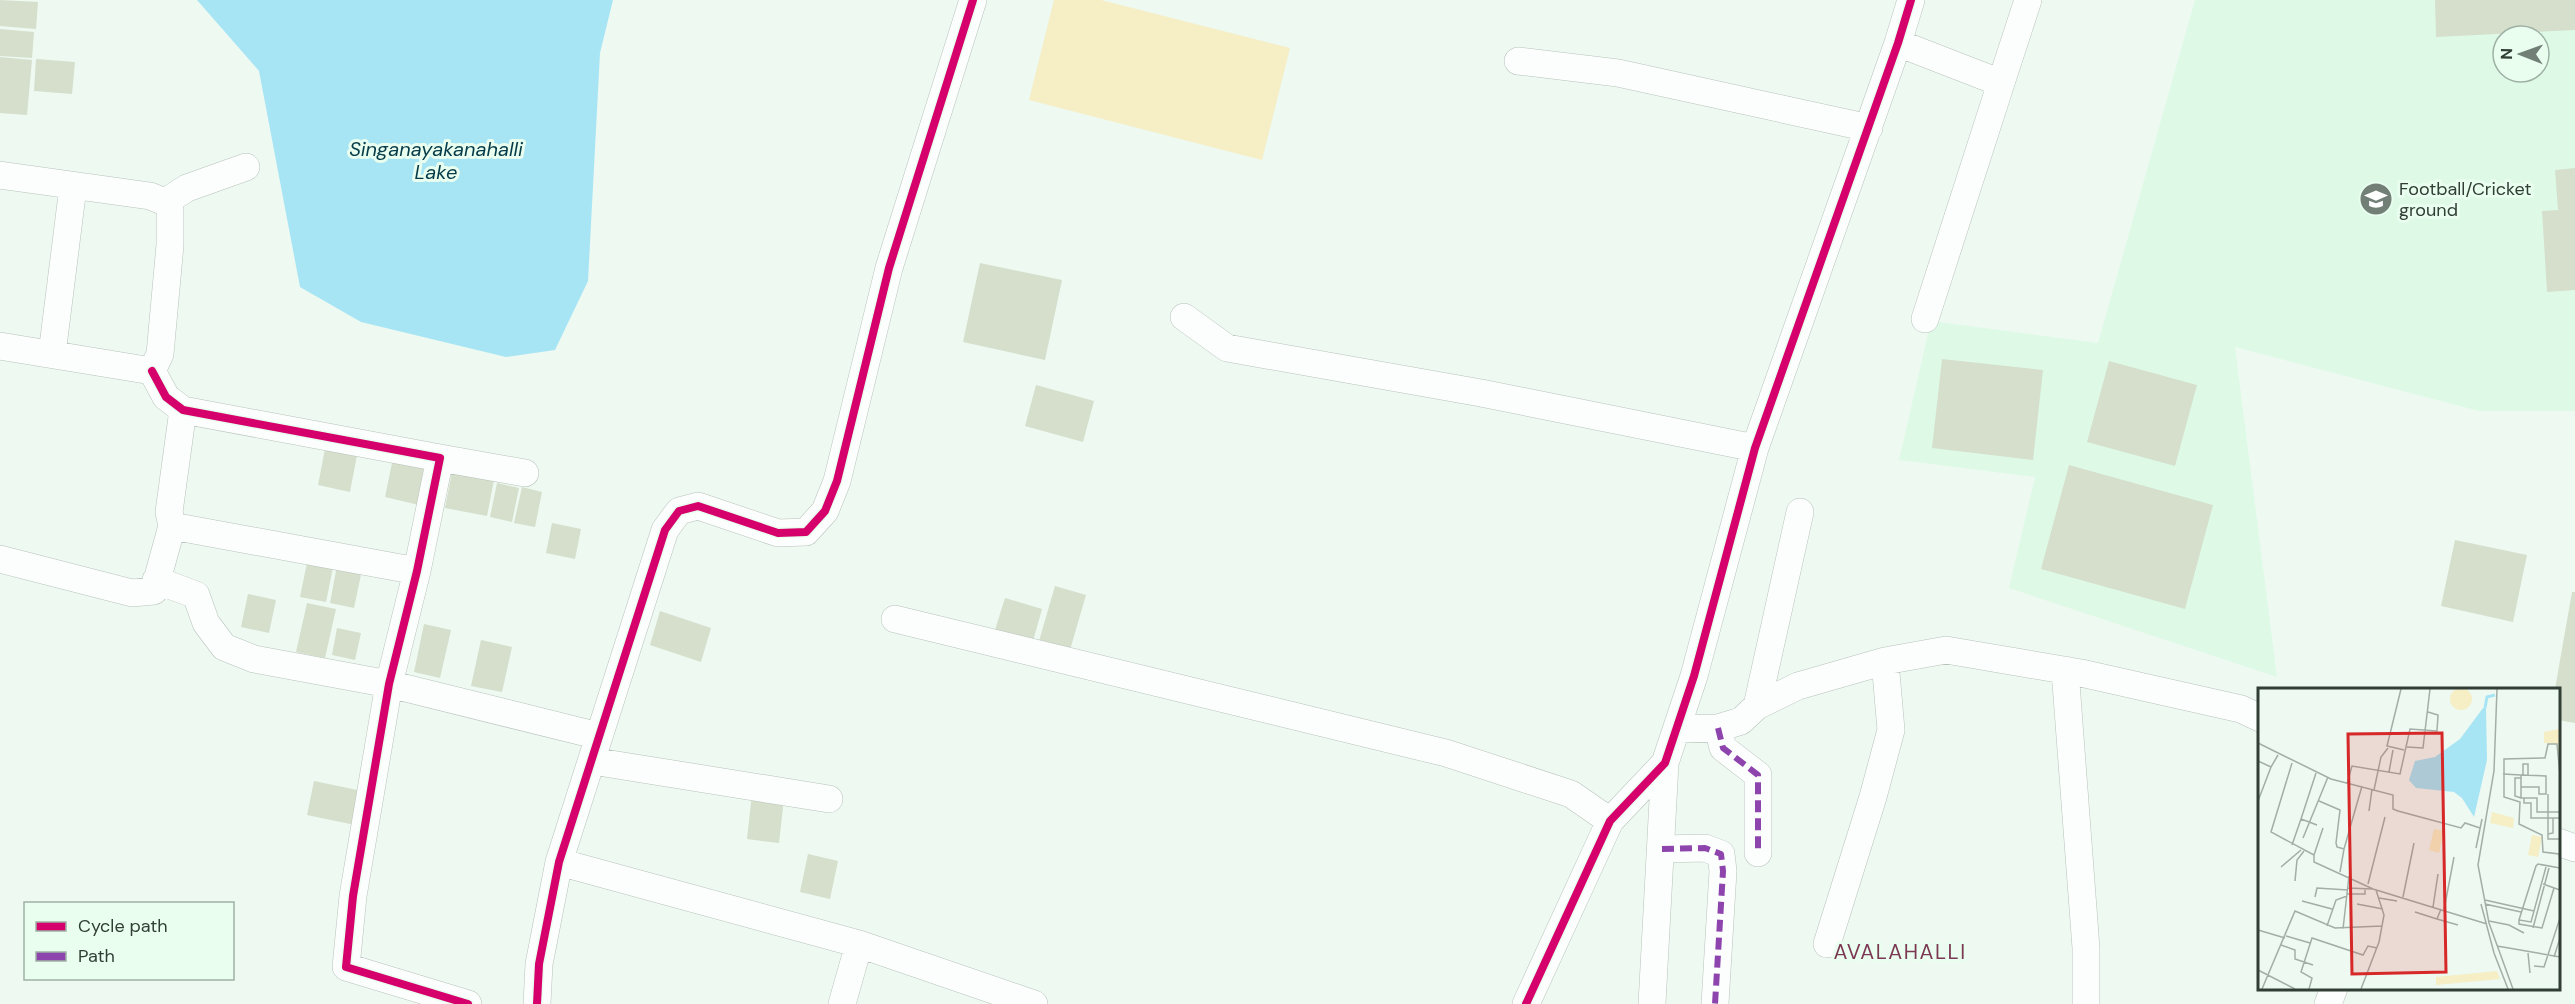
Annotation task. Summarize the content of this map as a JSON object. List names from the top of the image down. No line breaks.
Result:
{"districts":["AVALAHALLI"],"water":["Singanayakanahalli Lake"],"places":{"school or university":["Football/Cricket ground"]},"legend":["Cycle path","Path"],"north":"left"}
